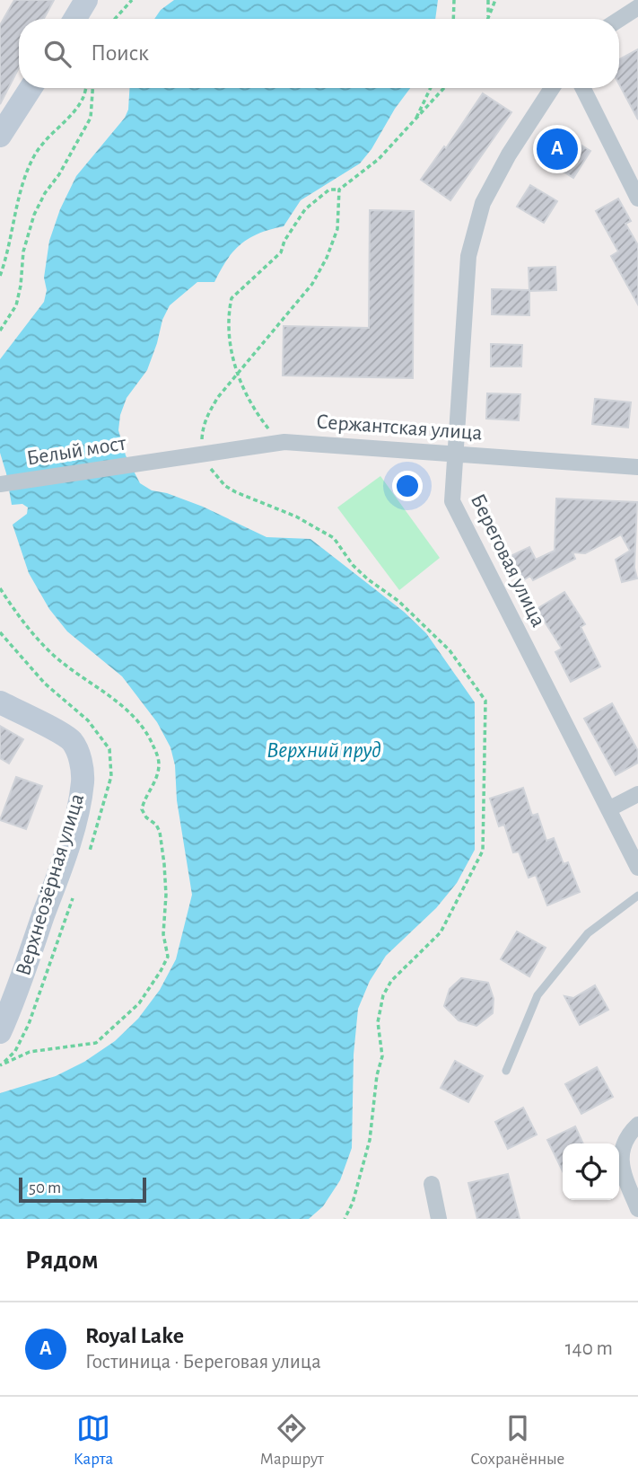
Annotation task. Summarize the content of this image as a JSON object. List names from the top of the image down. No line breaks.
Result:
{"streets":{"street":["Сержантская улица","Белый мост","Береговая улица","Верхнеозёрная улица"]},"crossings":[["Сержантская улица","Белый мост"],["Сержантская улица","Береговая улица"]],"water":["Верхний пруд"],"scale_bar":"50 m","page":{"search":"Поиск","pins":"A","scale":"50 m","heading":"Рядом","list":[{"mark":"A","name":"Royal Lake","note":"Гостиница · Береговая улица","value":"140 m"}],"nav":["Карта","Маршрут","Сохранённые"]}}
